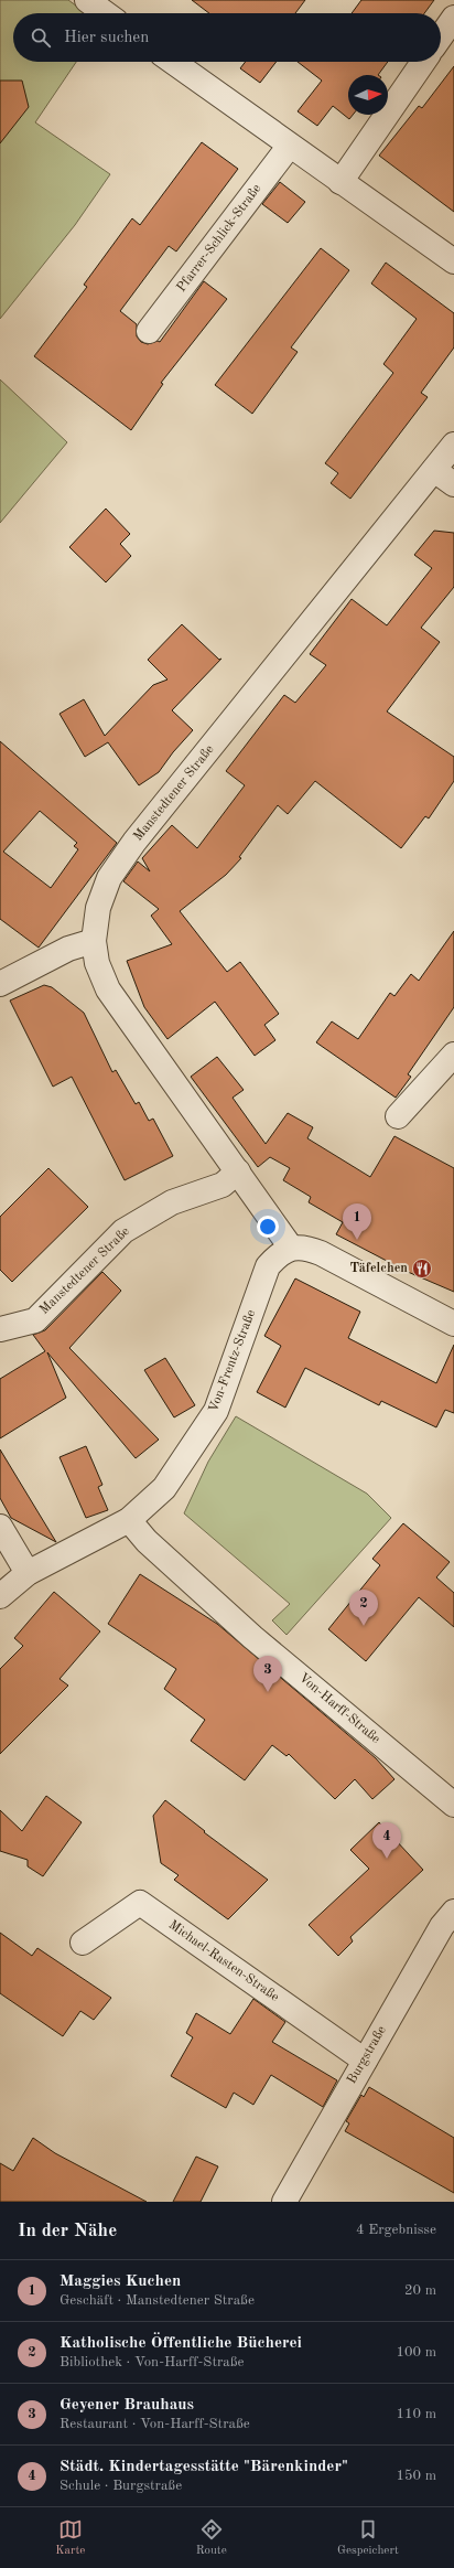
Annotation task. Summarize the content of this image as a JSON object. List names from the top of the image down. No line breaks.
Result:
{"streets":{"street":["Pfarrer-Schlick-Straße","Manstedtener Straße","Von-Frentz-Straße","Von-Harff-Straße","Michael-Rasten-Straße","Burgstraße"]},"crossings":[["Manstedtener Straße","Von-Frentz-Straße"],["Von-Frentz-Straße","Von-Harff-Straße"],["Michael-Rasten-Straße","Burgstraße"]],"places":{"restaurant":["Täfelchen"]},"north":"right","page":{"search":"Hier suchen","pins":["1","2","3","4"],"heading":["In der Nähe","4 Ergebnisse"],"list":[{"mark":"1","name":"Maggies Kuchen","note":"Geschäft · Manstedtener Straße","value":"20 m"},{"mark":"2","name":"Katholische Öffentliche Bücherei","note":"Bibliothek · Von-Harff-Straße","value":"100 m"},{"mark":"3","name":"Geyener Brauhaus","note":"Restaurant · Von-Harff-Straße","value":"110 m"},{"mark":"4","name":"Städt. Kindertagesstätte \"Bärenkinder\"","note":"Schule · Burgstraße","value":"150 m"}],"nav":["Karte","Route","Gespeichert"]}}
